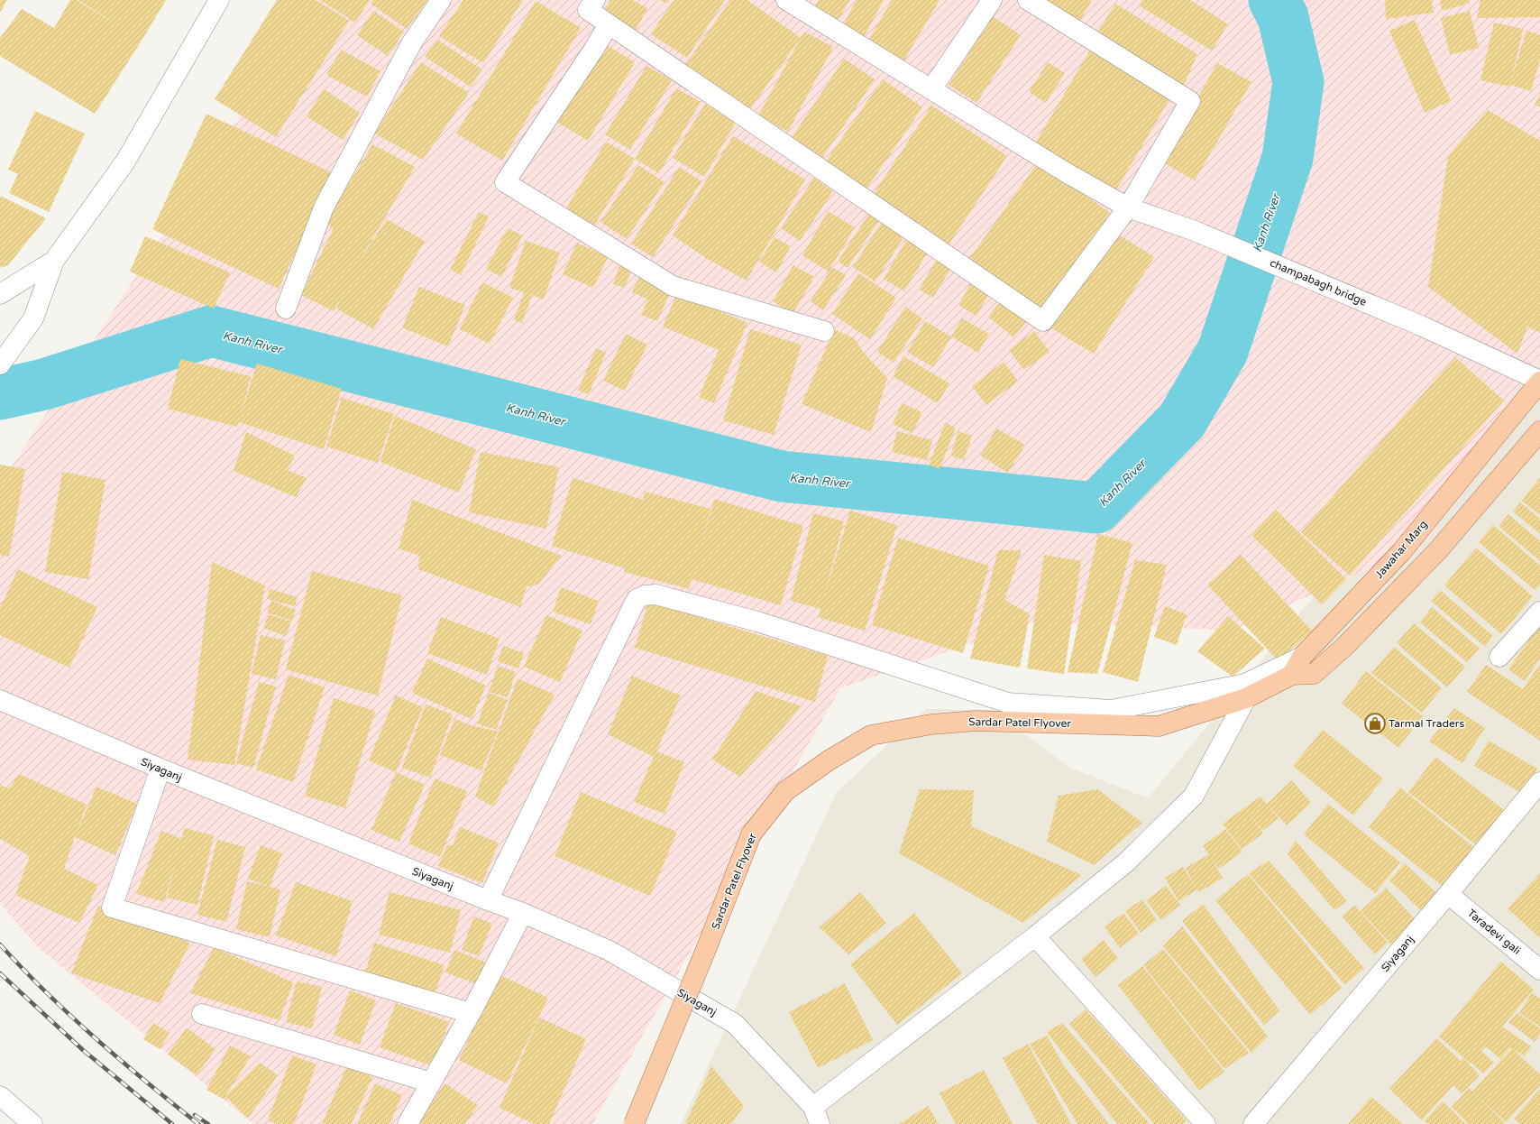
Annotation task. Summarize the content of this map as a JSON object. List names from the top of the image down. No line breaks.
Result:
{"streets":{"main road":["Jawahar Marg","Sardar Patel Flyover"],"street":["champabagh bridge","Siyaganj","Taradevi gali"]},"crossings":[["champabagh bridge","Jawahar Marg"],["Siyaganj","Taradevi gali"]],"water":["Kanh River"],"places":{"shop":["Tarmal Traders"]}}
